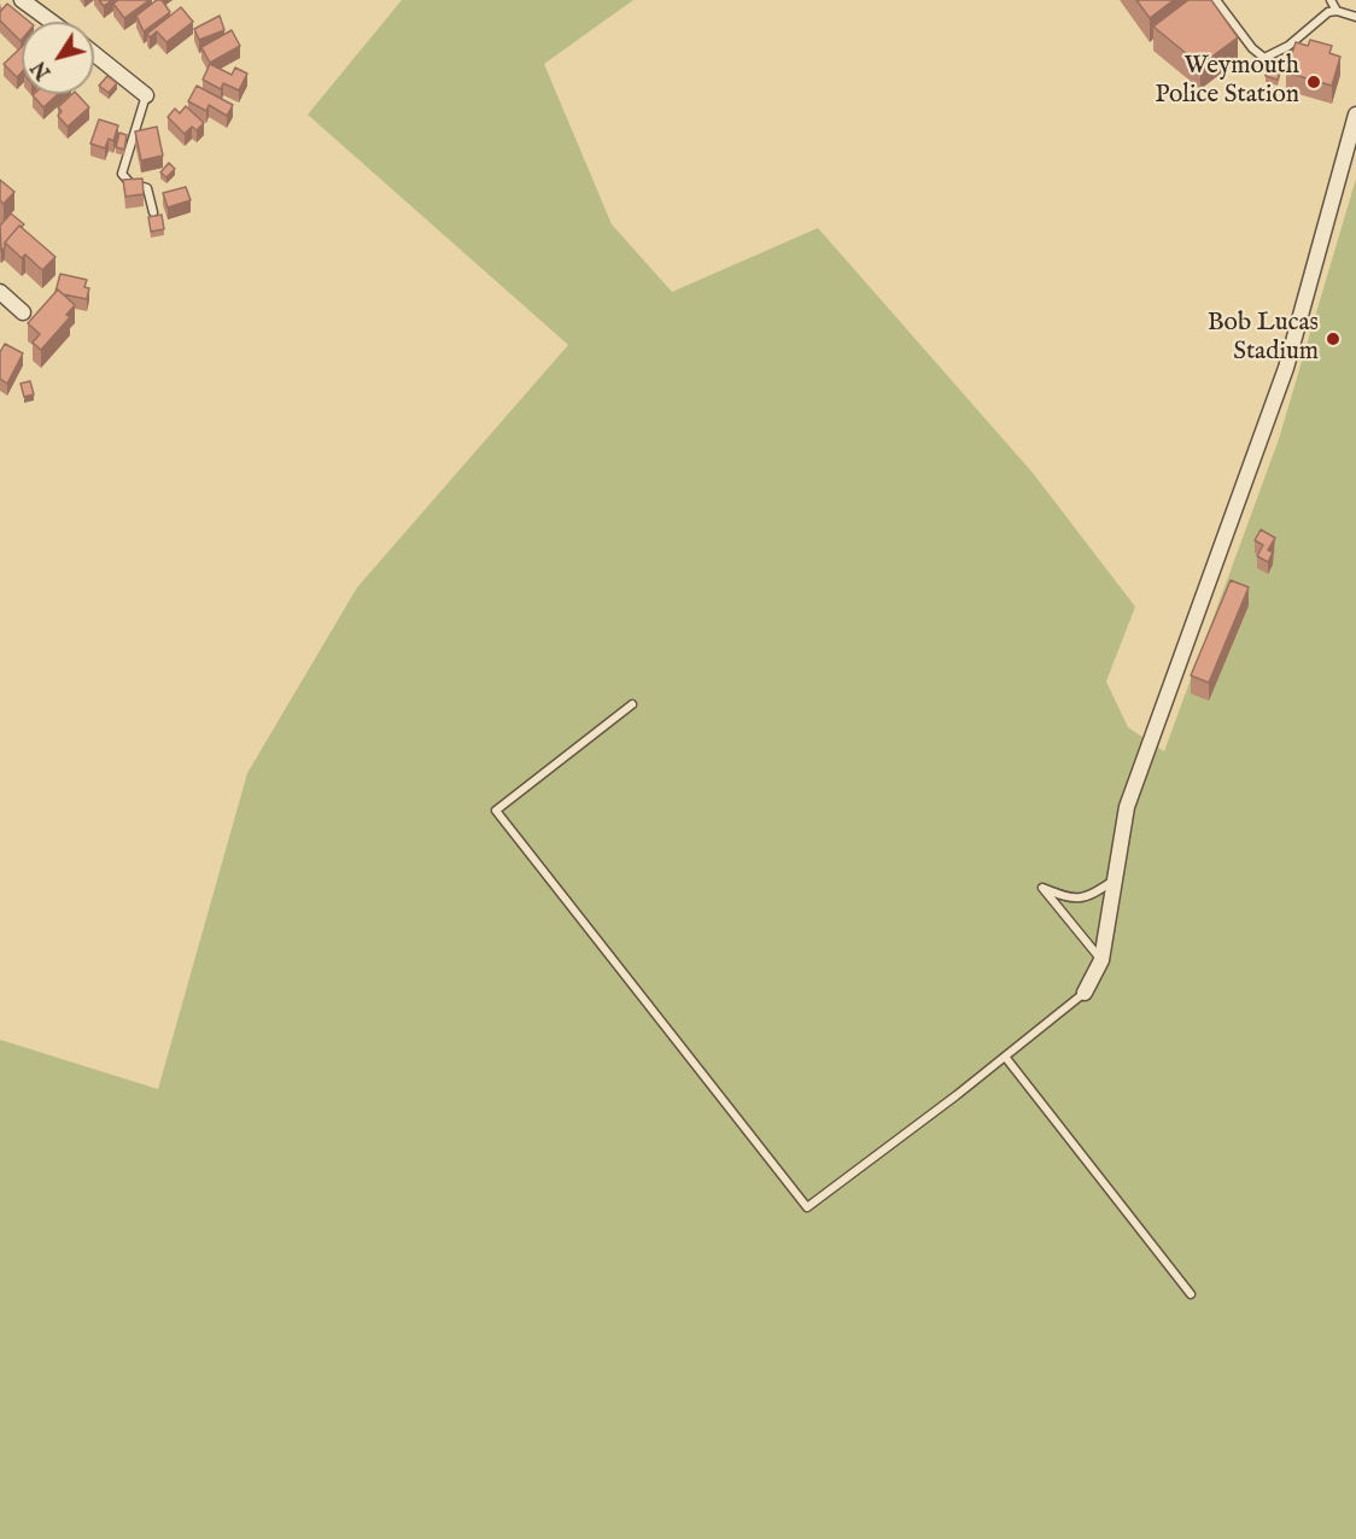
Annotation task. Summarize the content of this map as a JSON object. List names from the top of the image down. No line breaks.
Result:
{"places":["Weymouth Police Station","Bob Lucas Stadium"],"north":"bottom left"}
